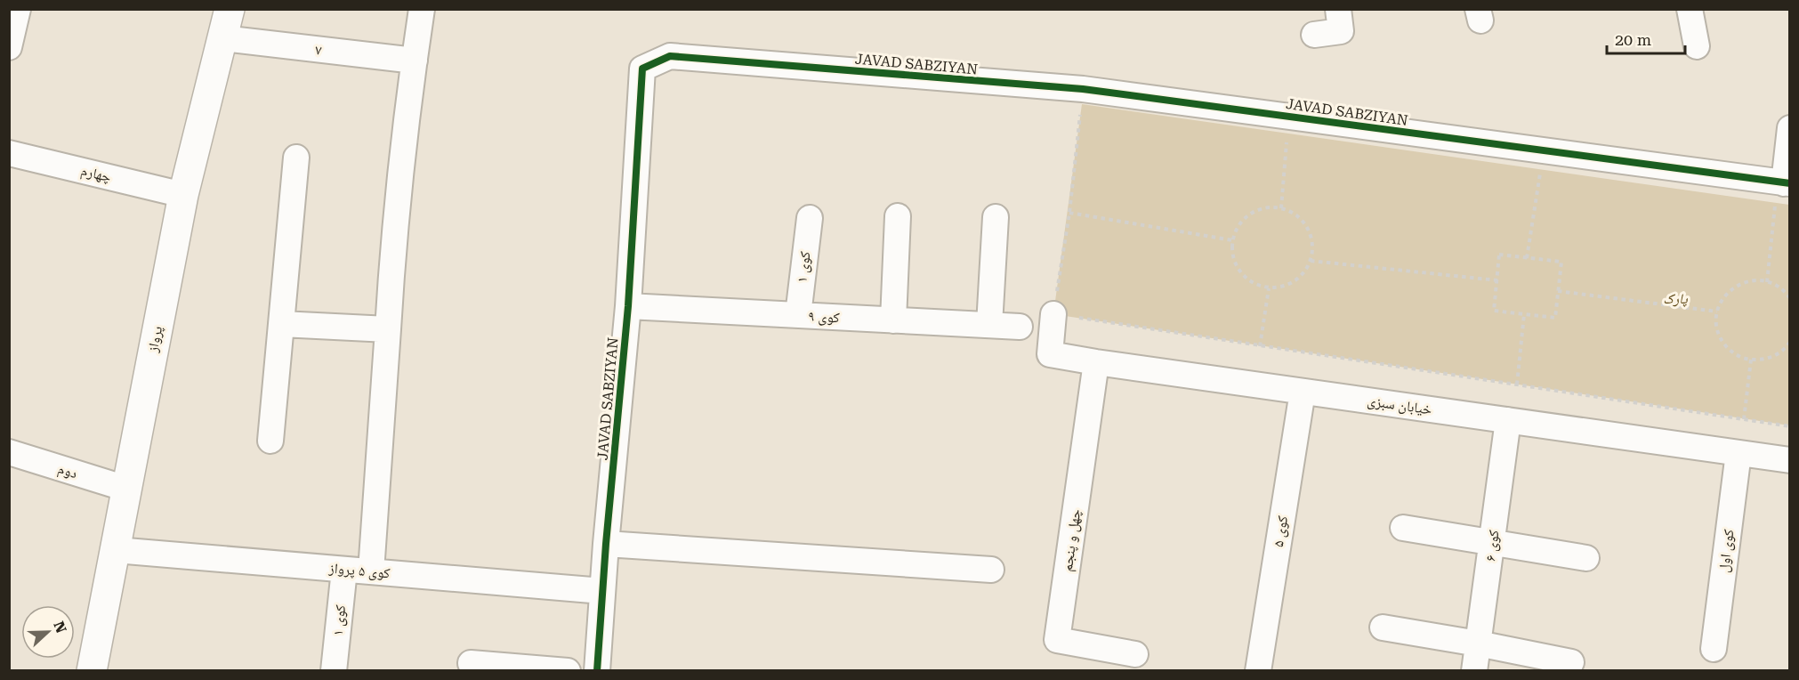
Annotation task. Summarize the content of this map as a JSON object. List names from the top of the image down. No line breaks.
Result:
{"streets":{"street":["۷","JAVAD SABZIYAN","چهارم","کوی ۱","کوی ۹","پرواز","خیابان سبزی","دوم","کوی ۵","چهل و پنجم","کوی ۶","کوی اول","کوی ۵ پرواز"]},"crossings":[["۷","پرواز"],["JAVAD SABZIYAN","کوی ۹"],["JAVAD SABZIYAN","کوی ۵ پرواز"],["چهارم","پرواز"],["کوی ۱","کوی ۹"],["کوی ۱","کوی ۵ پرواز"],["پرواز","دوم"],["پرواز","کوی ۵ پرواز"],["خیابان سبزی","کوی ۵"],["خیابان سبزی","چهل و پنجم"],["خیابان سبزی","کوی ۶"],["خیابان سبزی","کوی اول"]],"parks":["پارک"],"scale_bar":"20 m","north":"right"}
